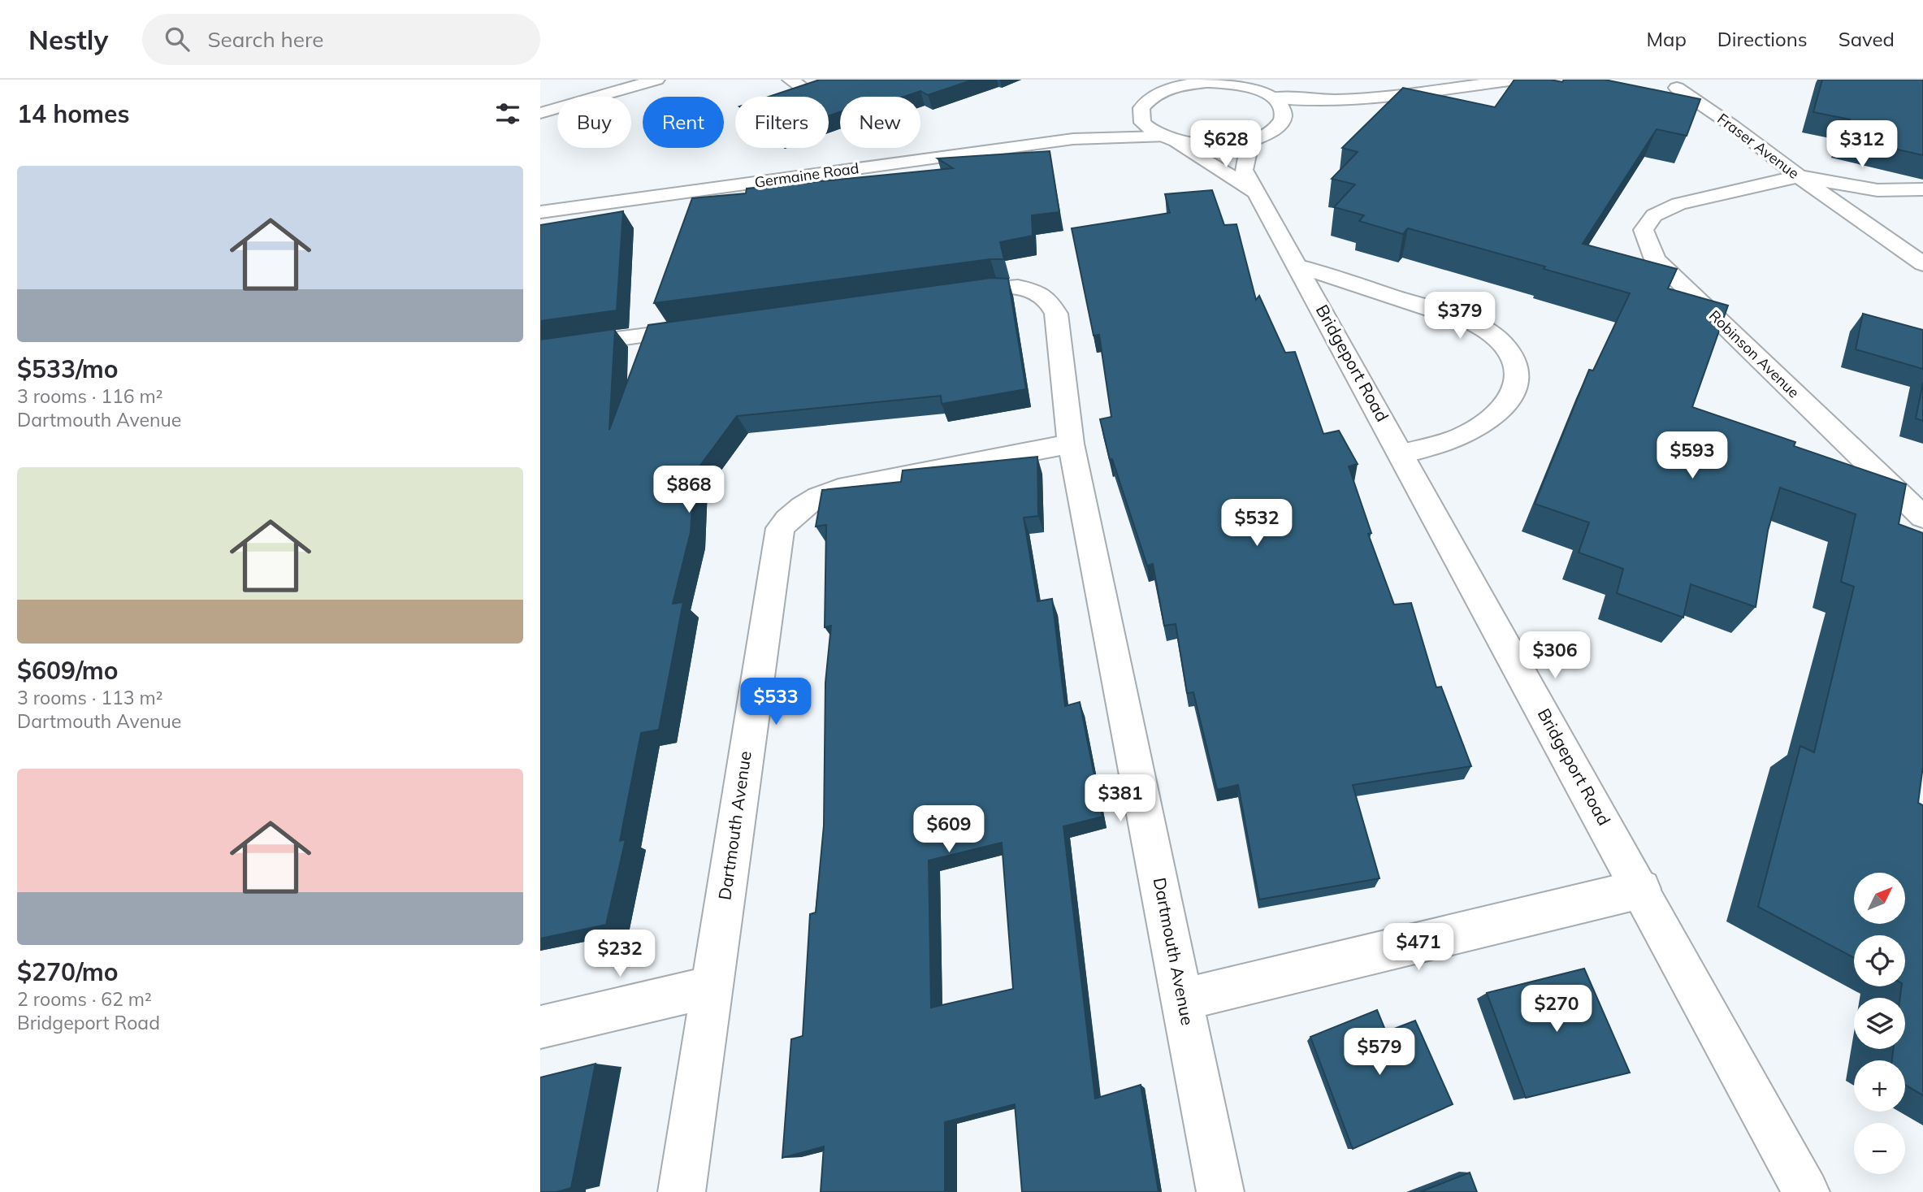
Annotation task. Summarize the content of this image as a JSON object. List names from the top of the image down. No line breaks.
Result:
{"streets":{"street":["Fraser Avenue","Germaine Road","Robinson Avenue","Bridgeport Road","Dartmouth Avenue"]},"crossings":[["Fraser Avenue","Robinson Avenue"],["Germaine Road","Bridgeport Road"]],"north":"top right","page":{"header":"Nestly","search":"Search here","nav":["Map","Directions","Saved"],"heading":"14 homes","chip":["Buy","Rent","Filters","New"],"price":["$628","$312","$379","$593","$868","$532","$306","$533","$381","$609","$471","$232","$270","$579"],"list":[{"name":"$533/mo","note":"3 rooms · 116 m² · Dartmouth Avenue"},{"name":"$609/mo","note":"3 rooms · 113 m² · Dartmouth Avenue"},{"name":"$270/mo","note":"2 rooms · 62 m² · Bridgeport Road"}],"map_buttons":["+","−"]}}
